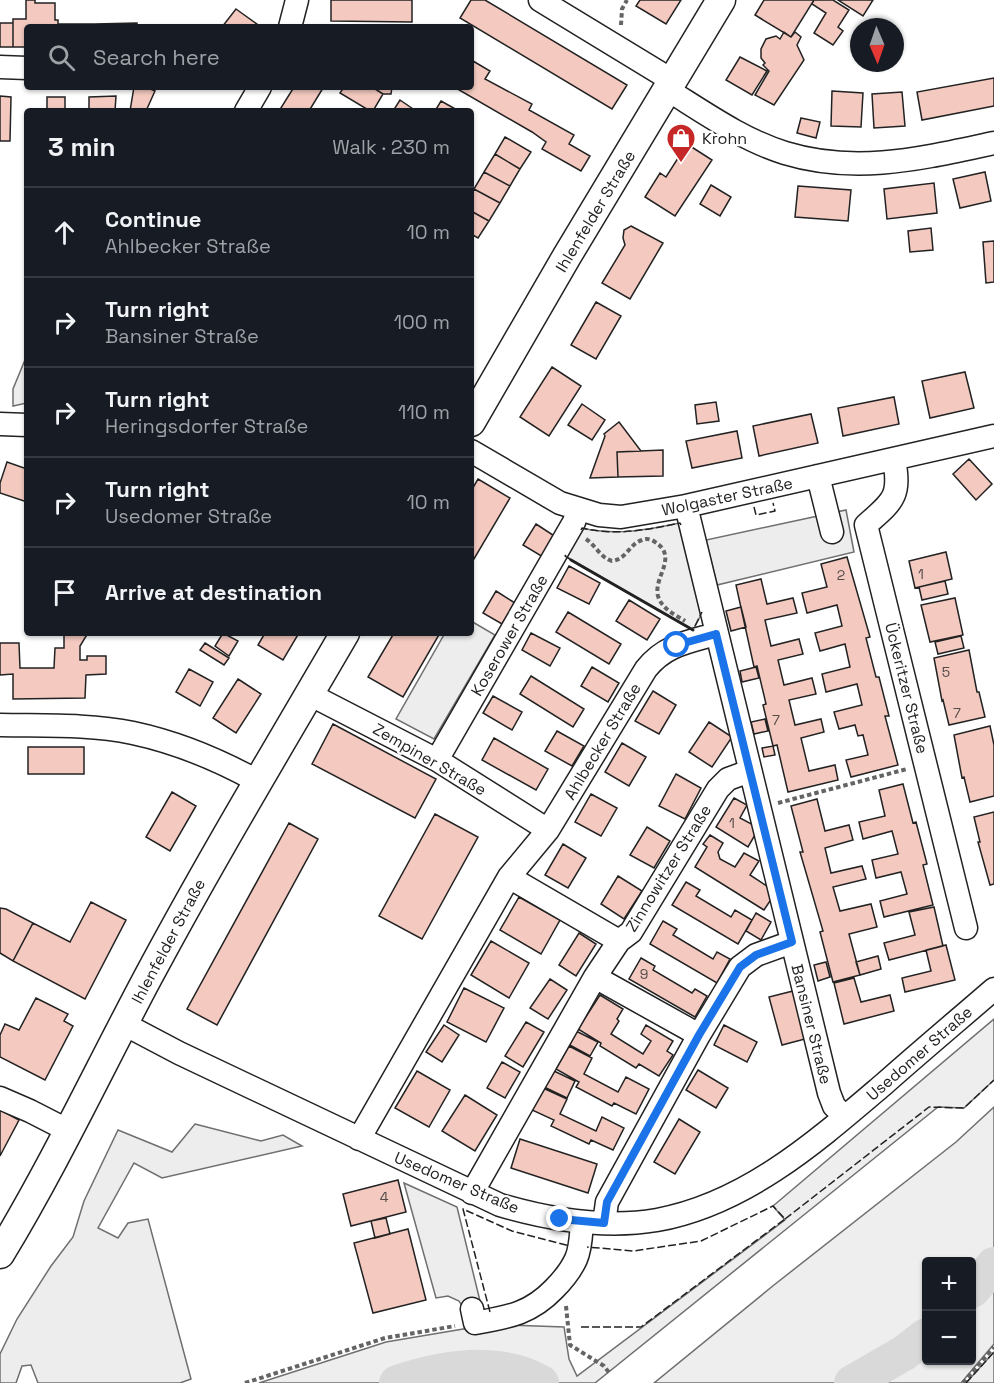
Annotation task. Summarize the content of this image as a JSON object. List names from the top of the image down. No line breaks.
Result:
{"streets":{"main road":["Ihlenfelder Straße"],"street":["Wolgaster Straße","Koserower Straße","Ückeritzer Straße","Ahlbecker Straße","Zempiner Straße","Zinnowitzer Straße","Bansiner Straße","Usedomer Straße"]},"crossings":[["Ihlenfelder Straße","Zempiner Straße"],["Ihlenfelder Straße","Usedomer Straße"],["Wolgaster Straße","Koserower Straße"],["Wolgaster Straße","Ückeritzer Straße"],["Wolgaster Straße","Bansiner Straße"],["Koserower Straße","Zempiner Straße"],["Ahlbecker Straße","Zempiner Straße"],["Ahlbecker Straße","Bansiner Straße"],["Ahlbecker Straße","Usedomer Straße"],["Zinnowitzer Straße","Bansiner Straße"],["Zinnowitzer Straße","Usedomer Straße"],["Bansiner Straße","Usedomer Straße"]],"places":{"shop":["Krohn"]},"house_numbers":["1","2","5","7","7","1","9","4"],"north":"bottom","page":{"search":"Search here","heading":["3 min","Walk · 230 m"],"list":[["Continue","Ahlbecker Straße","10 m"],["Turn right","Bansiner Straße","100 m"],["Turn right","Heringsdorfer Straße","110 m"],["Turn right","Usedomer Straße","10 m"],"Arrive at destination"],"map_buttons":["+","−"]}}
